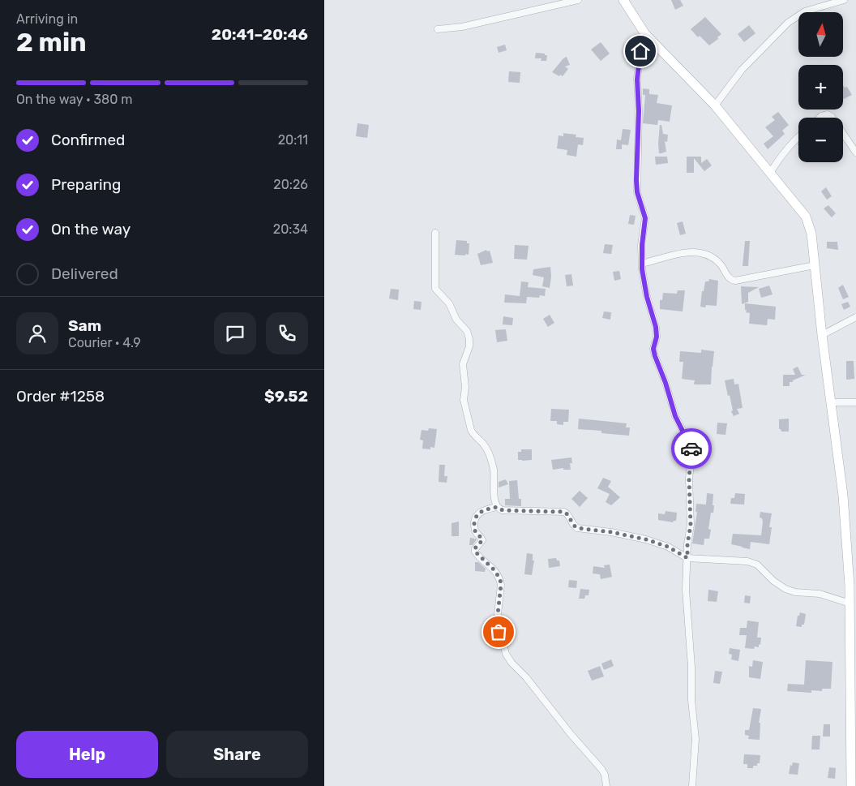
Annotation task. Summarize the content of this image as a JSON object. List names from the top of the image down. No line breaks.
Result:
{"north":"top","page":{"heading":["2 min","Arriving in","20:41–20:46"],"panel":["Sam","Courier · 4.9","Order #1258","$9.52"],"map_buttons":["+","−"],"bar":"On the way · 380 m","list":[["Confirmed","20:11"],["Preparing","20:26"],["On the way","20:34"],"Delivered"],"buttons":["Help","Share"]}}
